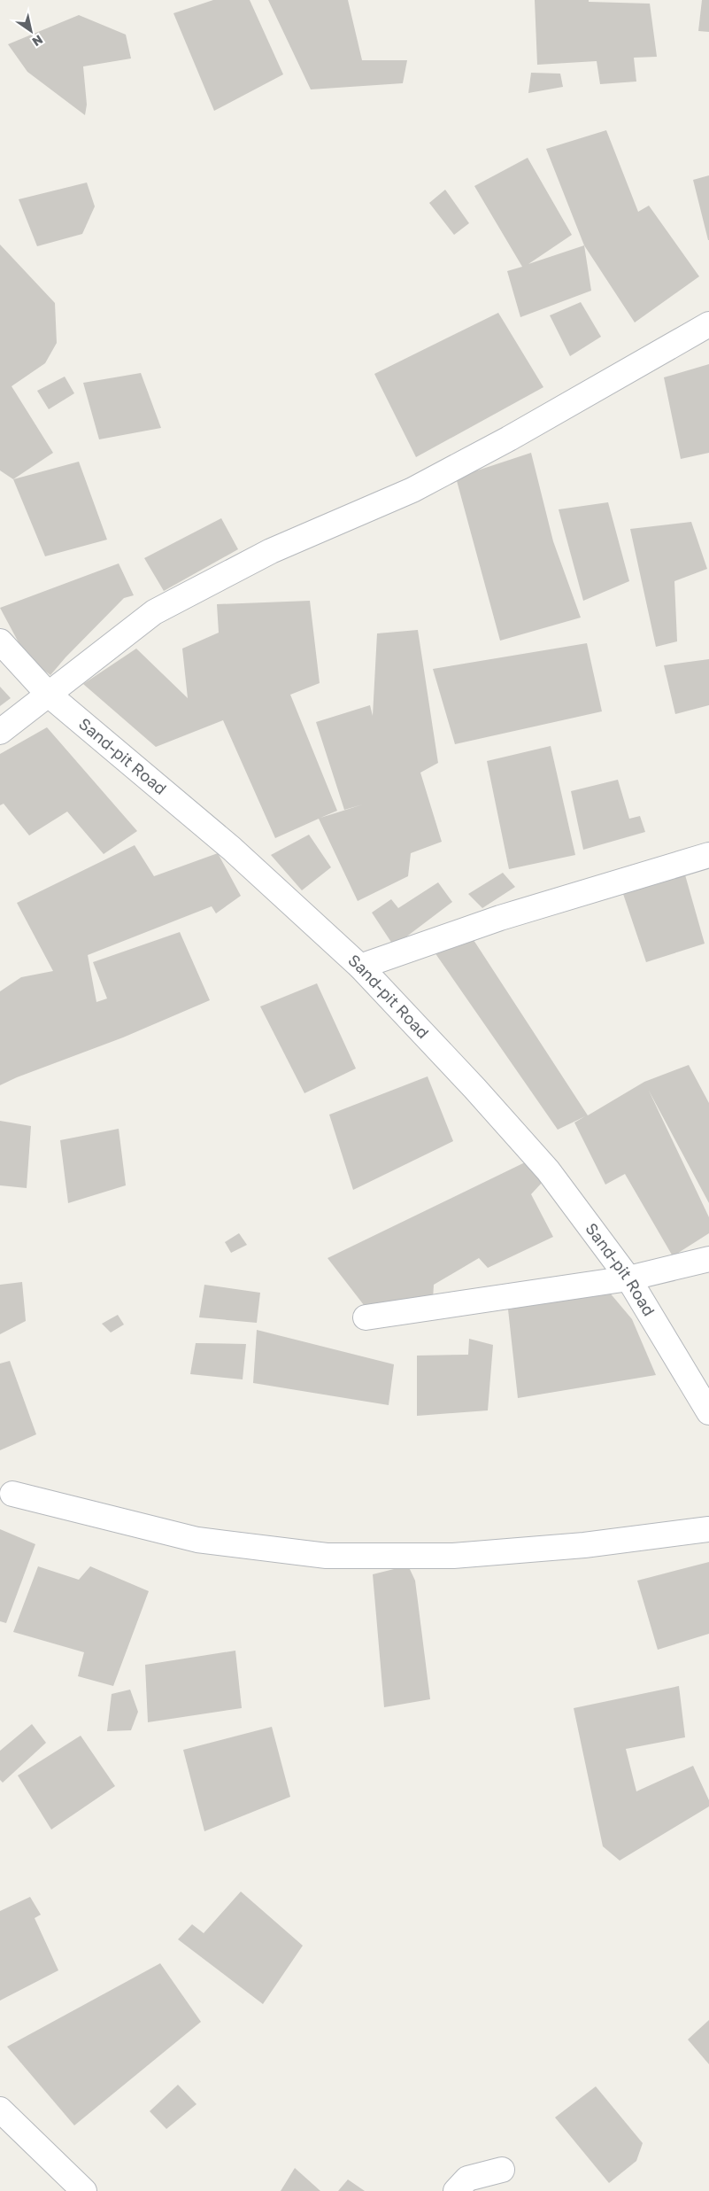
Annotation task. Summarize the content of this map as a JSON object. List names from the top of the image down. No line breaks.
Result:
{"streets":{"street":["Sand-pit Road"]},"north":"bottom right"}
